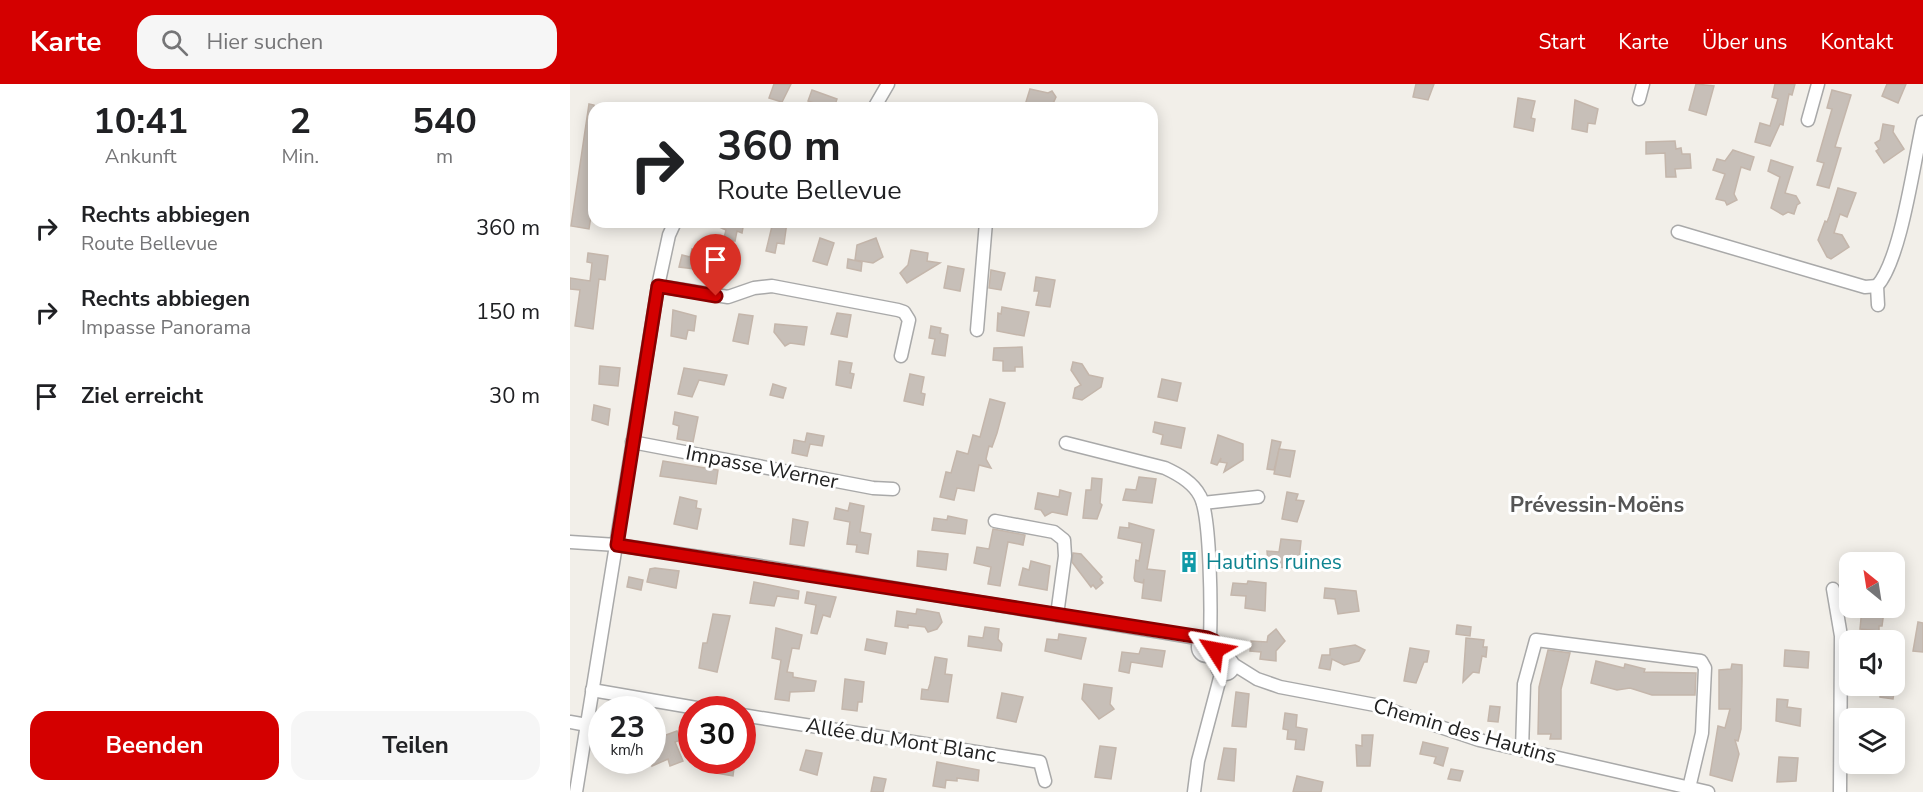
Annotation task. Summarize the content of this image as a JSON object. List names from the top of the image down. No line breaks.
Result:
{"streets":{"street":["Impasse Werner","Chemin des Hautins","Allée du Mont Blanc"]},"districts":["Prévessin-Moëns"],"places":{"building":["Hautins ruines"]},"north":"top left","page":{"header":"Karte","search":"Hier suchen","nav":["Start","Karte","Über uns","Kontakt"],"eta":["10:41","Ankunft","2","Min.","540","m"],"turn":["360 m","Route Bellevue"],"list":[{"name":"Rechts abbiegen","note":"Route Bellevue","value":"360 m"},{"name":"Rechts abbiegen","note":"Impasse Panorama","value":"150 m"},{"name":"Ziel erreicht","value":"30 m"}],"speed":"23 km/h","limit":"30","buttons":["Beenden","Teilen"]}}
